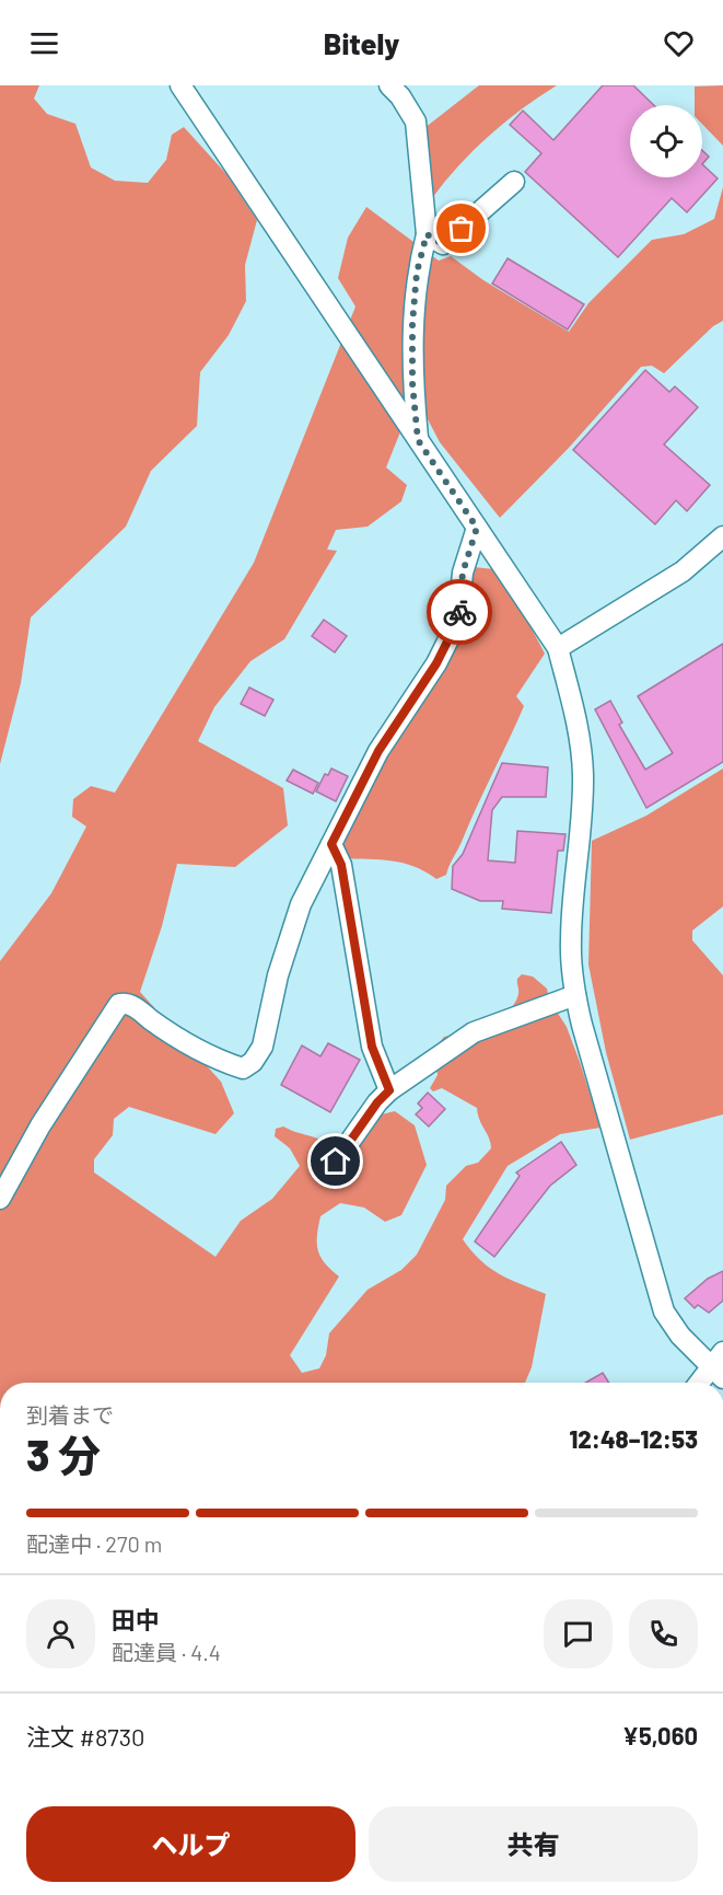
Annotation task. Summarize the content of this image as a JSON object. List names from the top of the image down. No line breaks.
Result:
{"page":{"header":"Bitely","heading":["3 分","到着まで","12:48–12:53"],"panel":["田中","配達員 · 4.4","注文 #8730","¥5,060"],"bar":"配達中 · 270 m","buttons":["ヘルプ","共有"]}}
